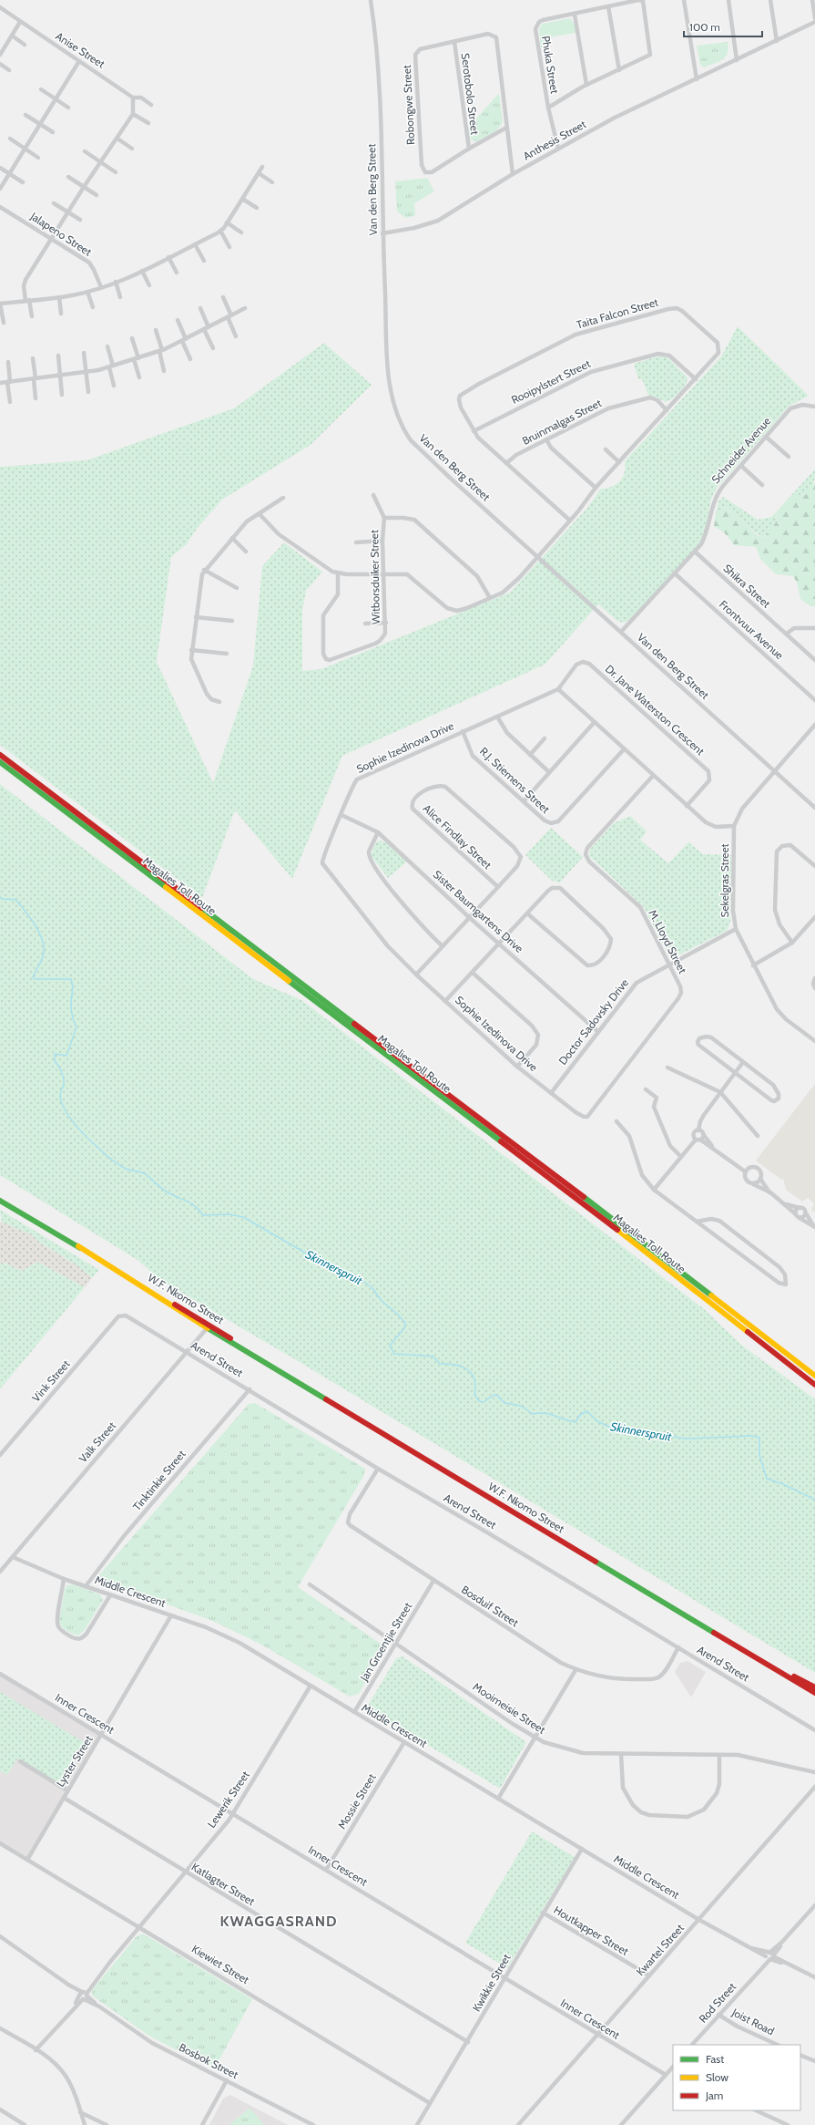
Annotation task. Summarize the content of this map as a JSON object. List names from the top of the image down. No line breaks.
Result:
{"streets":{"main road":["Magalies Toll Route","W.F. Nkomo Street"],"street":["Anise Street","Phuka Street","Serotobolo Street","Robongwe Street","Anthesis Street","Van den Berg Street","Jalapeno Street","Taita Falcon Street","Rooipylstert Street","Bruinmalgas Street","Schneider Avenue","Witborsduiker Street","Shikra Street","Frontvuur Avenue","Dr. Jane Waterston Crescent","Sophie Izedinova Drive","R.J. Stiemens Street","Alice Findlay Street","Sekelgras Street","Sister Baumgartens Drive","M. Lloyd Street","Doctor Sadovsky Drive","Arend Street","Vink Street","Valk Street","Tinktinkie Street","Middle Crescent","Bosduif Street","Jan Groentjie Street","Mooimeisie Street","Inner Crescent","Lyster Street","Lewerik Street","Mossie Street","Katlagter Street","Houtkapper Street","Kwartel Street","Kiewiet Street","Kwikkie Street","Rod Street","Joist Road","Bosbok Street"]},"crossings":[["Phuka Street","Anthesis Street"],["Serotobolo Street","Robongwe Street"],["Robongwe Street","Anthesis Street"],["Anthesis Street","Van den Berg Street"],["Van den Berg Street","Taita Falcon Street"],["Van den Berg Street","Schneider Avenue"],["Van den Berg Street","Sekelgras Street"],["Taita Falcon Street","Rooipylstert Street"],["Taita Falcon Street","Bruinmalgas Street"],["Taita Falcon Street","Witborsduiker Street"],["Schneider Avenue","Shikra Street"],["Schneider Avenue","Frontvuur Avenue"],["Dr. Jane Waterston Crescent","Sophie Izedinova Drive"],["Sophie Izedinova Drive","R.J. Stiemens Street"],["Sophie Izedinova Drive","Alice Findlay Street"],["Sophie Izedinova Drive","Sister Baumgartens Drive"],["Sophie Izedinova Drive","M. Lloyd Street"],["Sophie Izedinova Drive","Doctor Sadovsky Drive"],["Alice Findlay Street","Sister Baumgartens Drive"],["Sekelgras Street","Doctor Sadovsky Drive"],["Sister Baumgartens Drive","Doctor Sadovsky Drive"],["M. Lloyd Street","Doctor Sadovsky Drive"],["W.F. Nkomo Street","Valk Street"],["Arend Street","Vink Street"],["Arend Street","Valk Street"],["Arend Street","Tinktinkie Street"],["Arend Street","Bosduif Street"],["Valk Street","Middle Crescent"],["Tinktinkie Street","Middle Crescent"],["Middle Crescent","Jan Groentjie Street"],["Middle Crescent","Lyster Street"],["Middle Crescent","Lewerik Street"],["Middle Crescent","Mossie Street"],["Middle Crescent","Kwartel Street"],["Middle Crescent","Kwikkie Street"],["Middle Crescent","Rod Street"],["Bosduif Street","Jan Groentjie Street"],["Jan Groentjie Street","Mooimeisie Street"],["Inner Crescent","Lyster Street"],["Inner Crescent","Lewerik Street"],["Inner Crescent","Mossie Street"],["Inner Crescent","Kwartel Street"],["Inner Crescent","Kwikkie Street"],["Lyster Street","Katlagter Street"],["Lyster Street","Kiewiet Street"],["Lewerik Street","Katlagter Street"],["Lewerik Street","Kiewiet Street"],["Lewerik Street","Bosbok Street"],["Katlagter Street","Kwikkie Street"],["Houtkapper Street","Kwartel Street"],["Houtkapper Street","Kwikkie Street"],["Kiewiet Street","Kwikkie Street"],["Rod Street","Joist Road"]],"districts":["KWAGGASRAND"],"water":["Skinnerspruit"],"legend":["Fast","Slow","Jam"],"scale_bar":"100 m"}
